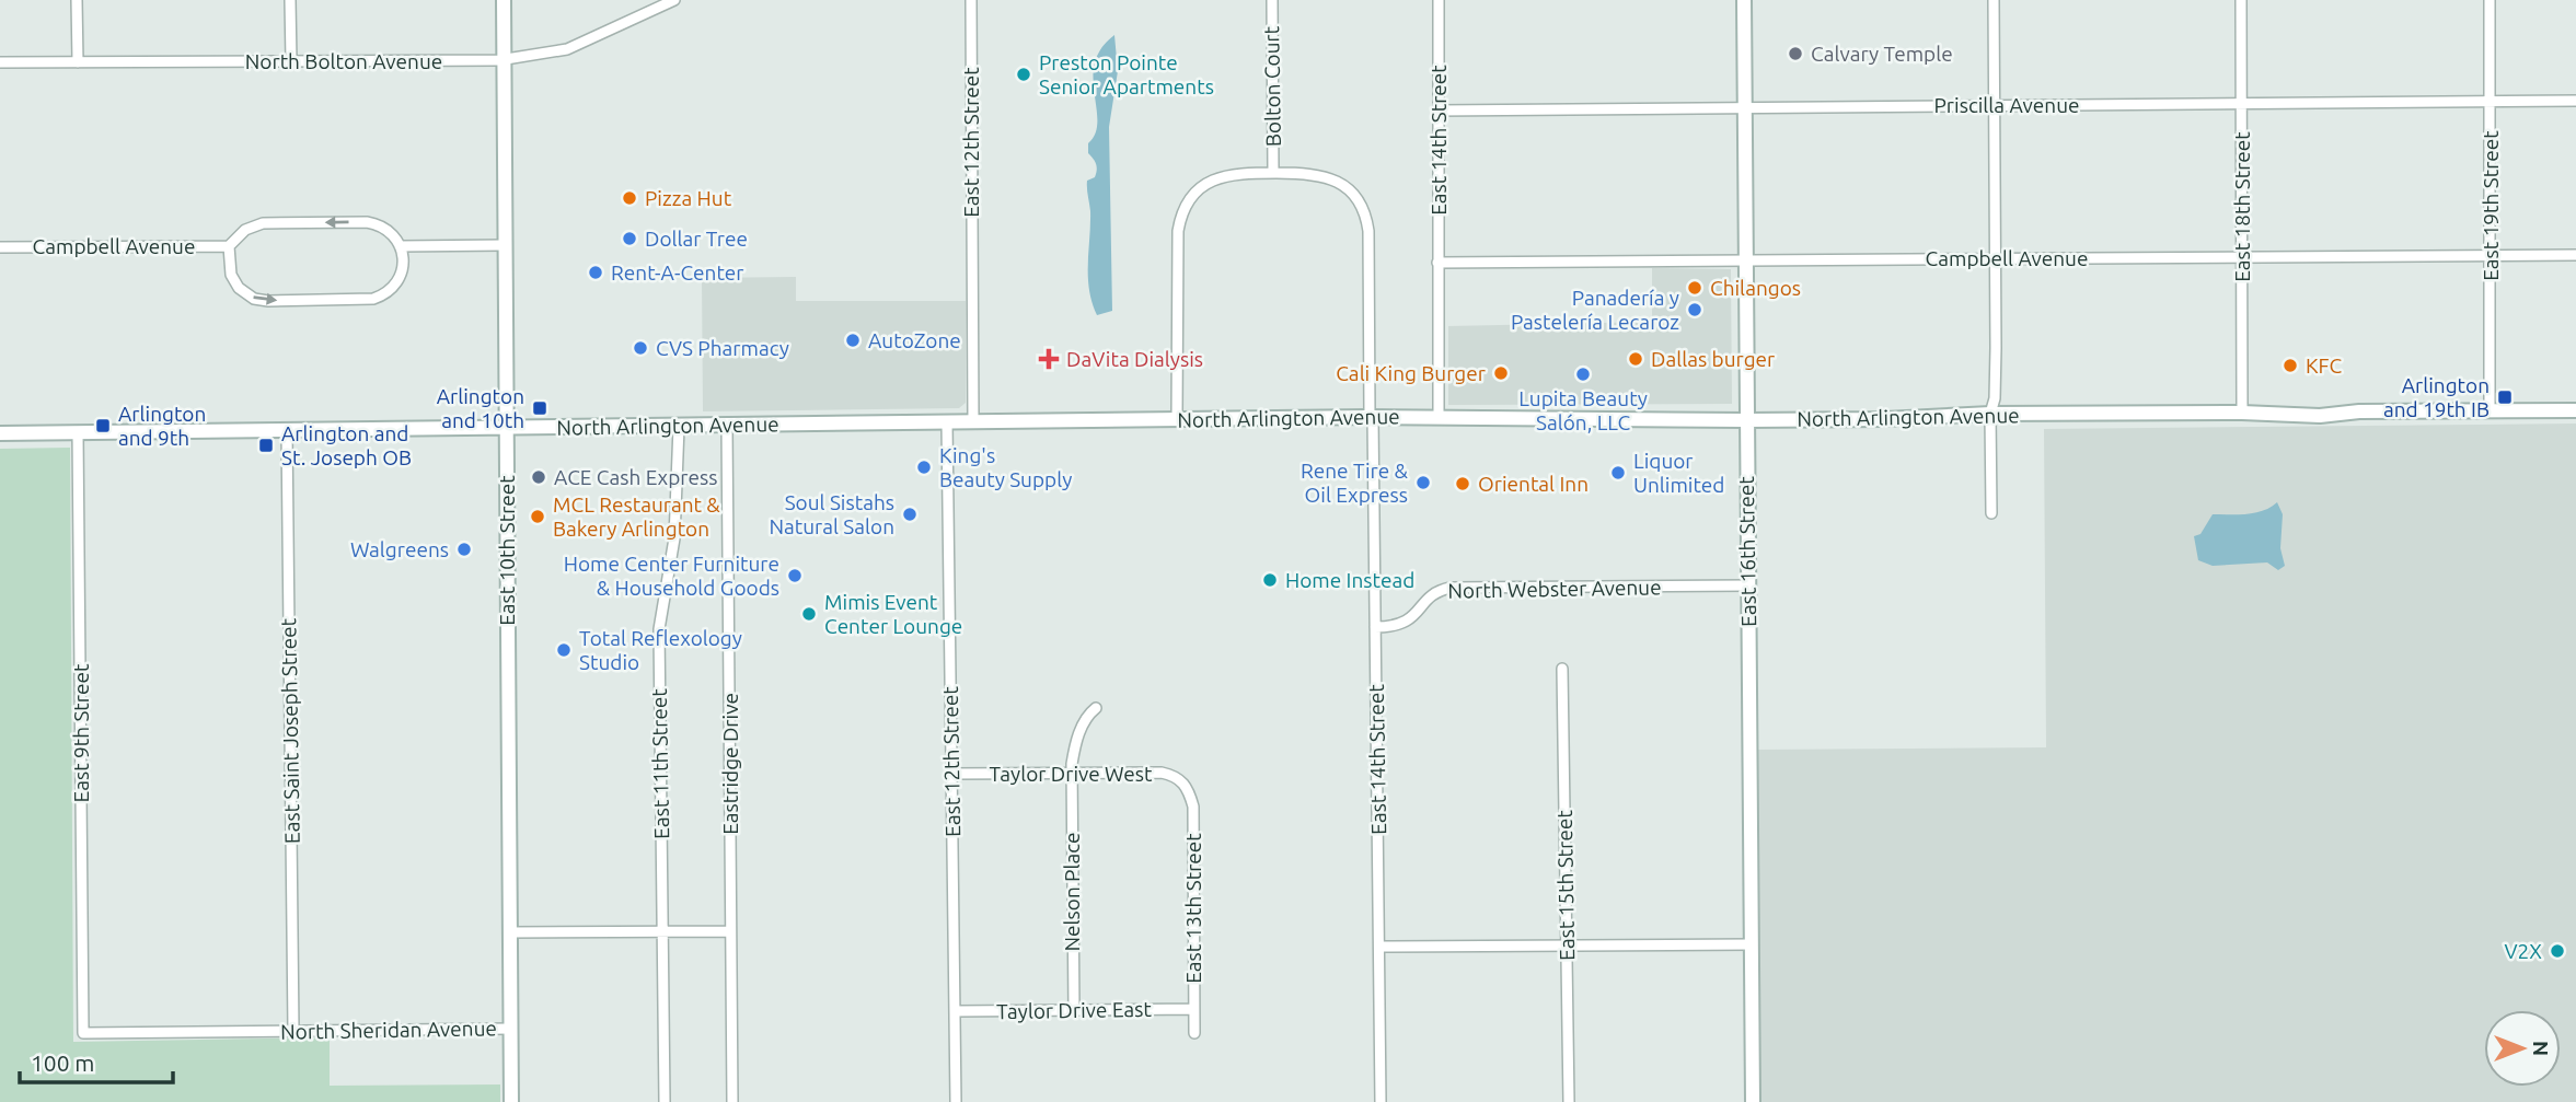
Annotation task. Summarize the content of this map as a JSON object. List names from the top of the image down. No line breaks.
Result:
{"streets":{"main road":["North Arlington Avenue","East 10th Street","East 16th Street"],"street":["North Bolton Avenue","Bolton Court","Priscilla Avenue","East 14th Street","East 12th Street","East 19th Street","East 18th Street","Campbell Avenue","North Webster Avenue","East Saint Joseph Street","East 9th Street","East 11th Street","Eastridge Drive","Taylor Drive West","East 15th Street","Nelson Place","East 13th Street","Taylor Drive East","North Sheridan Avenue"]},"crossings":[["North Bolton Avenue","East 10th Street"],["Bolton Court","East 14th Street"],["Priscilla Avenue","East 14th Street"],["Priscilla Avenue","East 19th Street"],["Priscilla Avenue","East 18th Street"],["Priscilla Avenue","East 16th Street"],["East 14th Street","Campbell Avenue"],["East 14th Street","North Arlington Avenue"],["East 14th Street","North Webster Avenue"],["East 12th Street","North Arlington Avenue"],["East 12th Street","Taylor Drive West"],["East 12th Street","Taylor Drive East"],["East 19th Street","Campbell Avenue"],["East 19th Street","North Arlington Avenue"],["East 18th Street","Campbell Avenue"],["East 18th Street","North Arlington Avenue"],["Campbell Avenue","East 16th Street"],["North Arlington Avenue","East 10th Street"],["North Arlington Avenue","East 16th Street"],["North Arlington Avenue","East Saint Joseph Street"],["North Arlington Avenue","East 9th Street"],["North Arlington Avenue","East 11th Street"],["North Arlington Avenue","Eastridge Drive"],["East 10th Street","North Sheridan Avenue"],["East 16th Street","North Webster Avenue"],["East Saint Joseph Street","North Sheridan Avenue"],["East 9th Street","North Sheridan Avenue"],["Taylor Drive West","Nelson Place"],["Taylor Drive West","East 13th Street"],["Nelson Place","Taylor Drive East"],["East 13th Street","Taylor Drive East"]],"places":{"other":["Calvary Temple","Preston Pointe Senior Apartments","Pizza Hut","Dollar Tree","Rent-A-Center","Chilangos","Panadería y Pastelería Lecaroz","AutoZone","CVS Pharmacy","Dallas burger","KFC","Cali King Burger","Lupita Beauty Salón, LLC","King's Beauty Supply","Liquor Unlimited","ACE Cash Express","Rene Tire & Oil Express","Oriental Inn","Soul Sistahs Natural Salon","MCL Restaurant & Bakery Arlington","Walgreens","Home Center Furniture & Household Goods","Home Instead","Mimis Event Center Lounge","Total Reflexology Studio","V2X"],"health":["DaVita Dialysis"],"transit":["Arlington and 19th IB","Arlington and 10th","Arlington and 9th","Arlington and St. Joseph OB"]},"scale_bar":"100 m","north":"right"}
